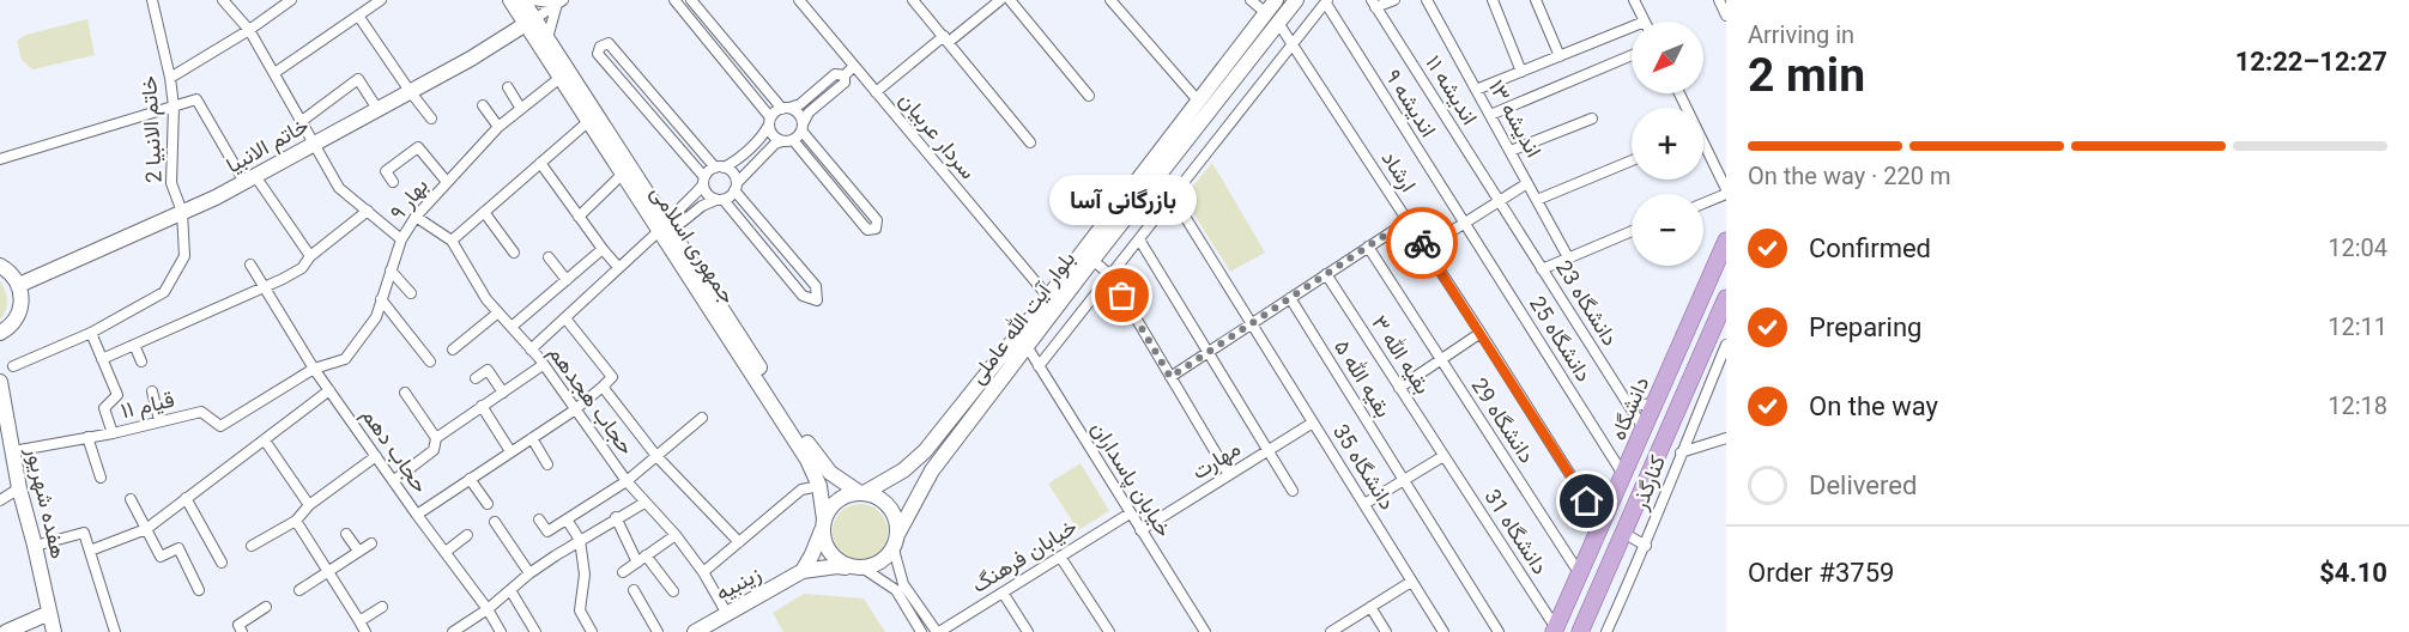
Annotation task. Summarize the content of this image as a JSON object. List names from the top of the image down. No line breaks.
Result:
{"streets":{"main road":["خاتم الانبیا","جمهوری اسلامی","بلوار آیت‌ الله عاملی","دانشگاه","هفده شهریور","زینبیه"],"street":["اندیشه ۱۱","اندیشه ۹","اندیشه ۱۳","خاتم الانبیا 2","سردار عربیان","ارشاد","بهار ۹","دانشگاه 23","دانشگاه 25","بقیه الله ۳","بقیه الله ۵","حجاب هجدهم","قیام ۱۱","دانشگاه 29","حجاب دهم","مهارت","دانشگاه 35","خیابان پاسداران","کنارگذر","دانشگاه 31","خیابان فرهنگ"]},"crossings":[["اندیشه ۱۱","دانشگاه 23"],["اندیشه ۹","دانشگاه 25"],["خاتم الانبیا 2","خاتم الانبیا"],["سردار عربیان","بلوار آیت‌ الله عاملی"],["خاتم الانبیا","جمهوری اسلامی"],["ارشاد","بلوار آیت‌ الله عاملی"],["ارشاد","دانشگاه"],["بهار ۹","جمهوری اسلامی"],["بهار ۹","حجاب هجدهم"],["بهار ۹","قیام ۱۱"],["بهار ۹","حجاب دهم"],["جمهوری اسلامی","بلوار آیت‌ الله عاملی"],["جمهوری اسلامی","زینبیه"],["دانشگاه 23","دانشگاه"],["بلوار آیت‌ الله عاملی","دانشگاه 35"],["بلوار آیت‌ الله عاملی","خیابان پاسداران"],["بلوار آیت‌ الله عاملی","زینبیه"],["دانشگاه 25","دانشگاه"],["بقیه الله ۳","دانشگاه 31"],["حجاب هجدهم","زینبیه"],["قیام ۱۱","حجاب دهم"],["قیام ۱۱","هفده شهریور"],["دانشگاه","دانشگاه 29"],["دانشگاه","دانشگاه 31"],["مهارت","دانشگاه 35"],["مهارت","خیابان پاسداران"],["خیابان پاسداران","خیابان فرهنگ"]],"places":["بازرگانی آسا"],"north":"bottom left","page":{"heading":["2 min","Arriving in","12:22–12:27"],"panel":["Order #3759","$4.10"],"map_buttons":["+","−"],"bar":"On the way · 220 m","bubble":"بازرگانی آسا","list":[["Confirmed","12:04"],["Preparing","12:11"],["On the way","12:18"],"Delivered"]}}
